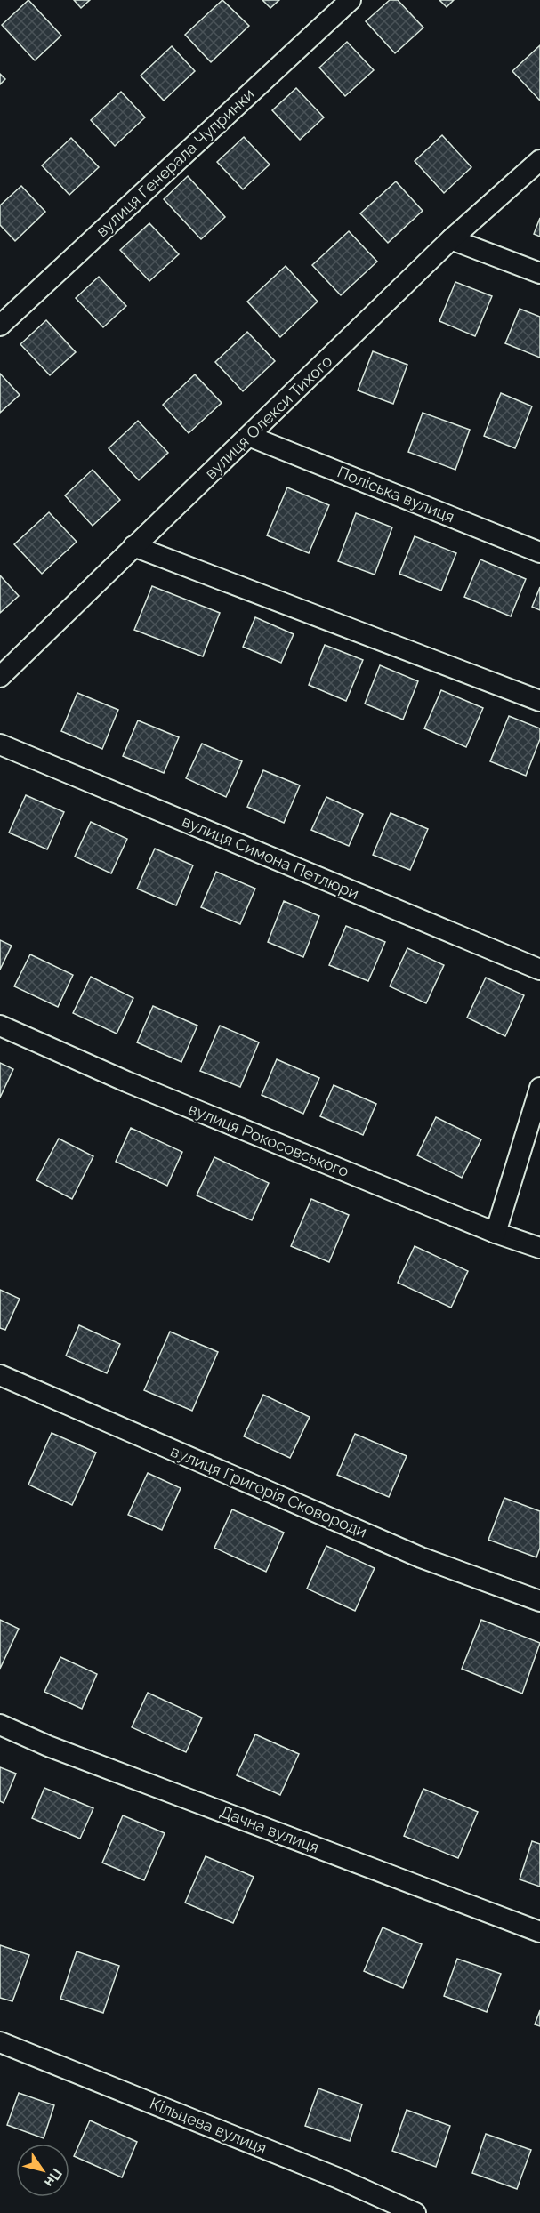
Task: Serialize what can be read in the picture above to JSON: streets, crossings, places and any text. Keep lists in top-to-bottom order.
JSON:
{
  "streets": {
    "street": [
      "вулиця Генерала Чупринки",
      "вулиця Олекси Тихого",
      "Поліська вулиця",
      "вулиця Симона Петлюри",
      "вулиця Рокосовського",
      "вулиця Григорія Сковороди",
      "Дачна вулиця",
      "Кільцева вулиця"
    ]
  },
  "crossings": [
    ["вулиця Олекси Тихого", "Поліська вулиця"]
  ],
  "north": "bottom right"
}
